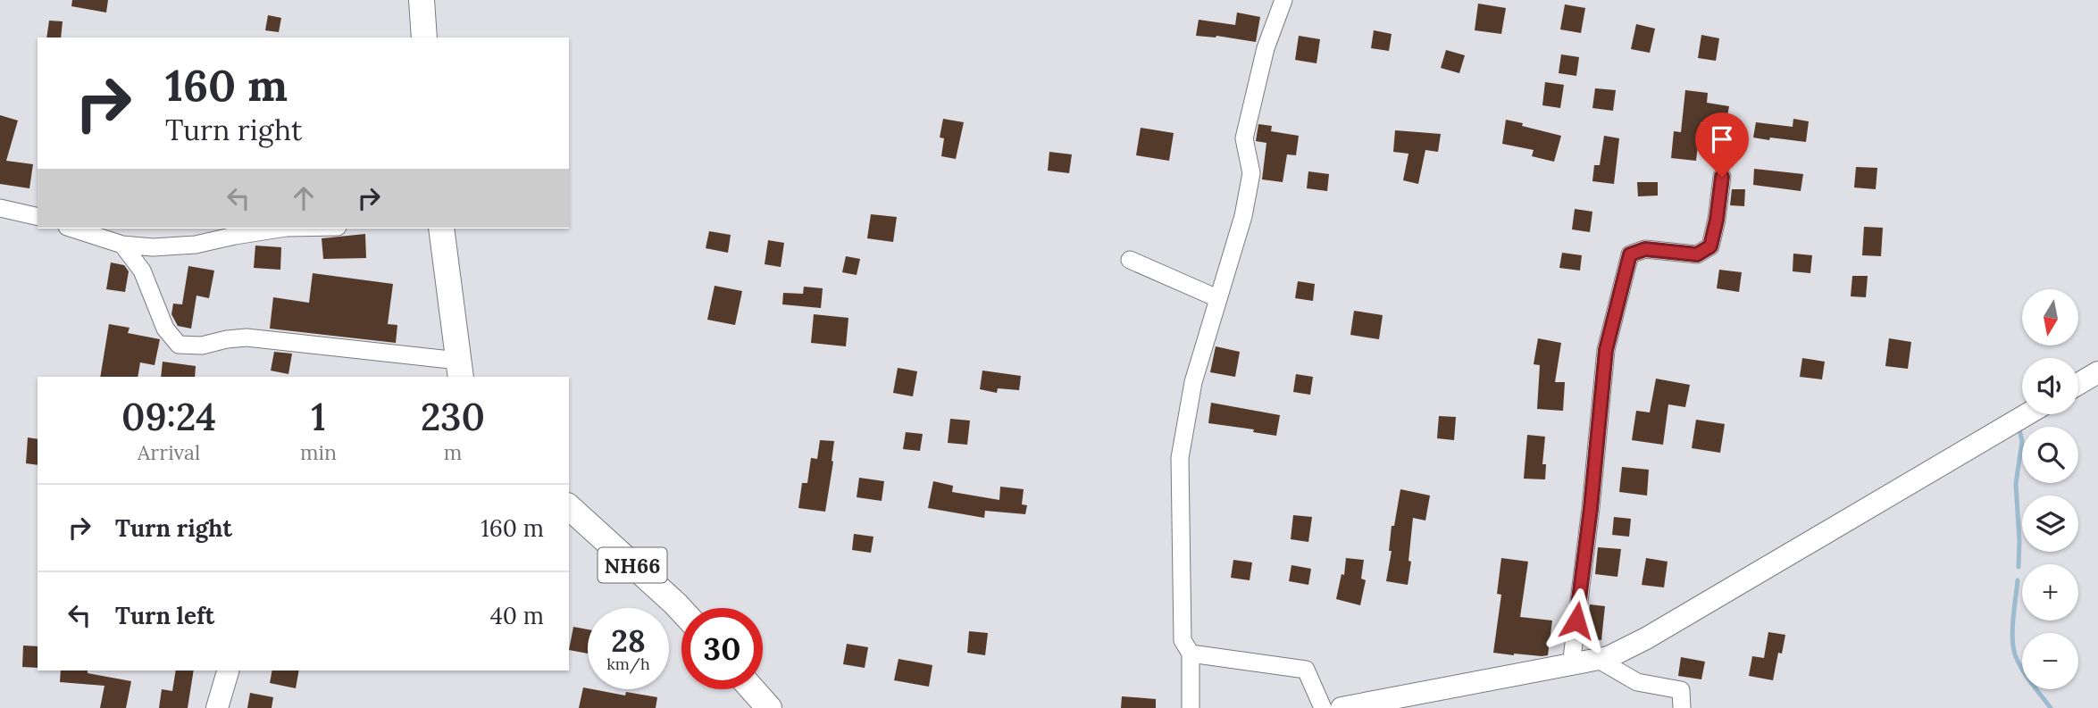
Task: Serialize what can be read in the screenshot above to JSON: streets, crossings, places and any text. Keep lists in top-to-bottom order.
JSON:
{
  "streets": {
    "highway": ["NH66"]
  },
  "north": "bottom",
  "page": {
    "turn": ["160 m", "Turn right"],
    "map_buttons": ["+", "−"],
    "eta": [
      "09:24",
      "Arrival",
      "1",
      "min",
      "230",
      "m"
    ],
    "list": [
      {
        "name": "Turn right",
        "value": "160 m"
      },
      {
        "name": "Turn left",
        "value": "40 m"
      }
    ],
    "speed": "28 km/h",
    "limit": "30"
  }
}
